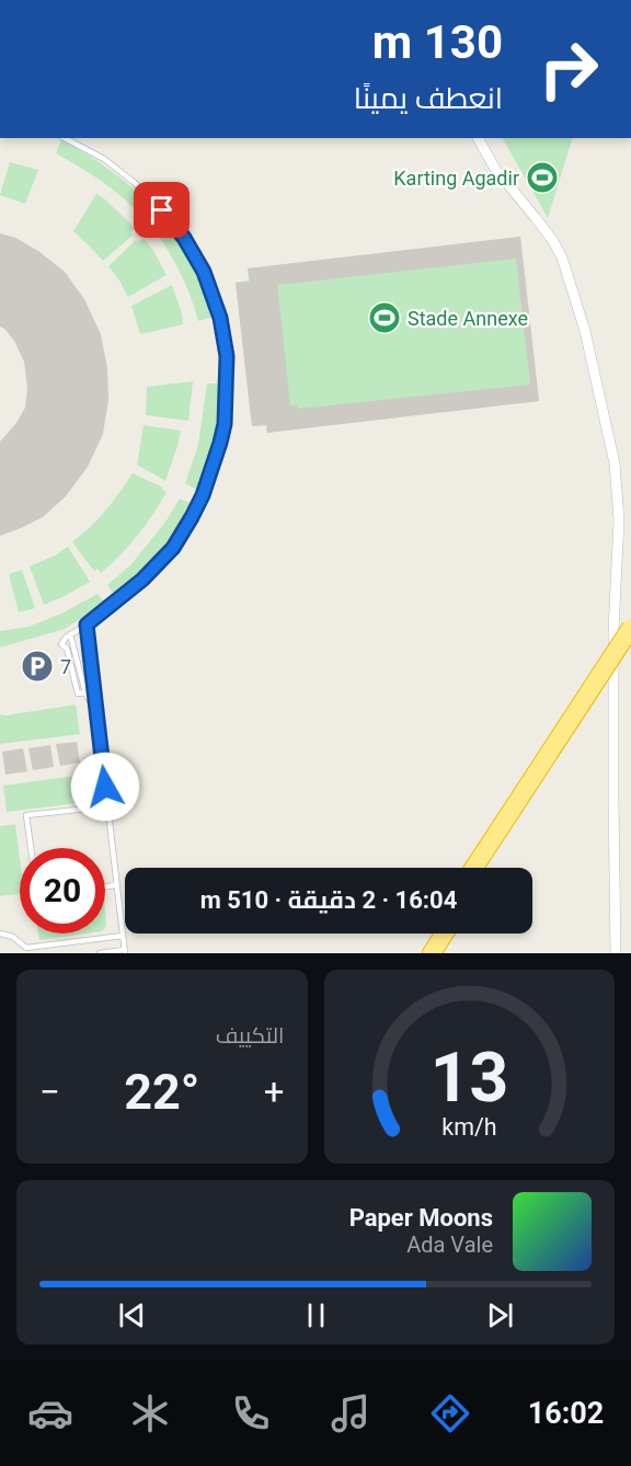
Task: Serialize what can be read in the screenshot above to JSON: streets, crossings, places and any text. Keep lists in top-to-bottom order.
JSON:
{
  "places": {
    "sports": ["Karting Agadir", "Stade Annexe"],
    "parking": ["7"]
  },
  "page": {
    "turn": ["130 m", "انعطف يمينًا"],
    "limit": "20",
    "trip": "16:04 · 2 دقيقة · 510 m",
    "tile": "التكييف",
    "heat": ["−", "22°", "+"],
    "song": ["Paper Moons", "Ada Vale"],
    "tabs": "16:02",
    "gauge": ["13", "km/h"]
  }
}
